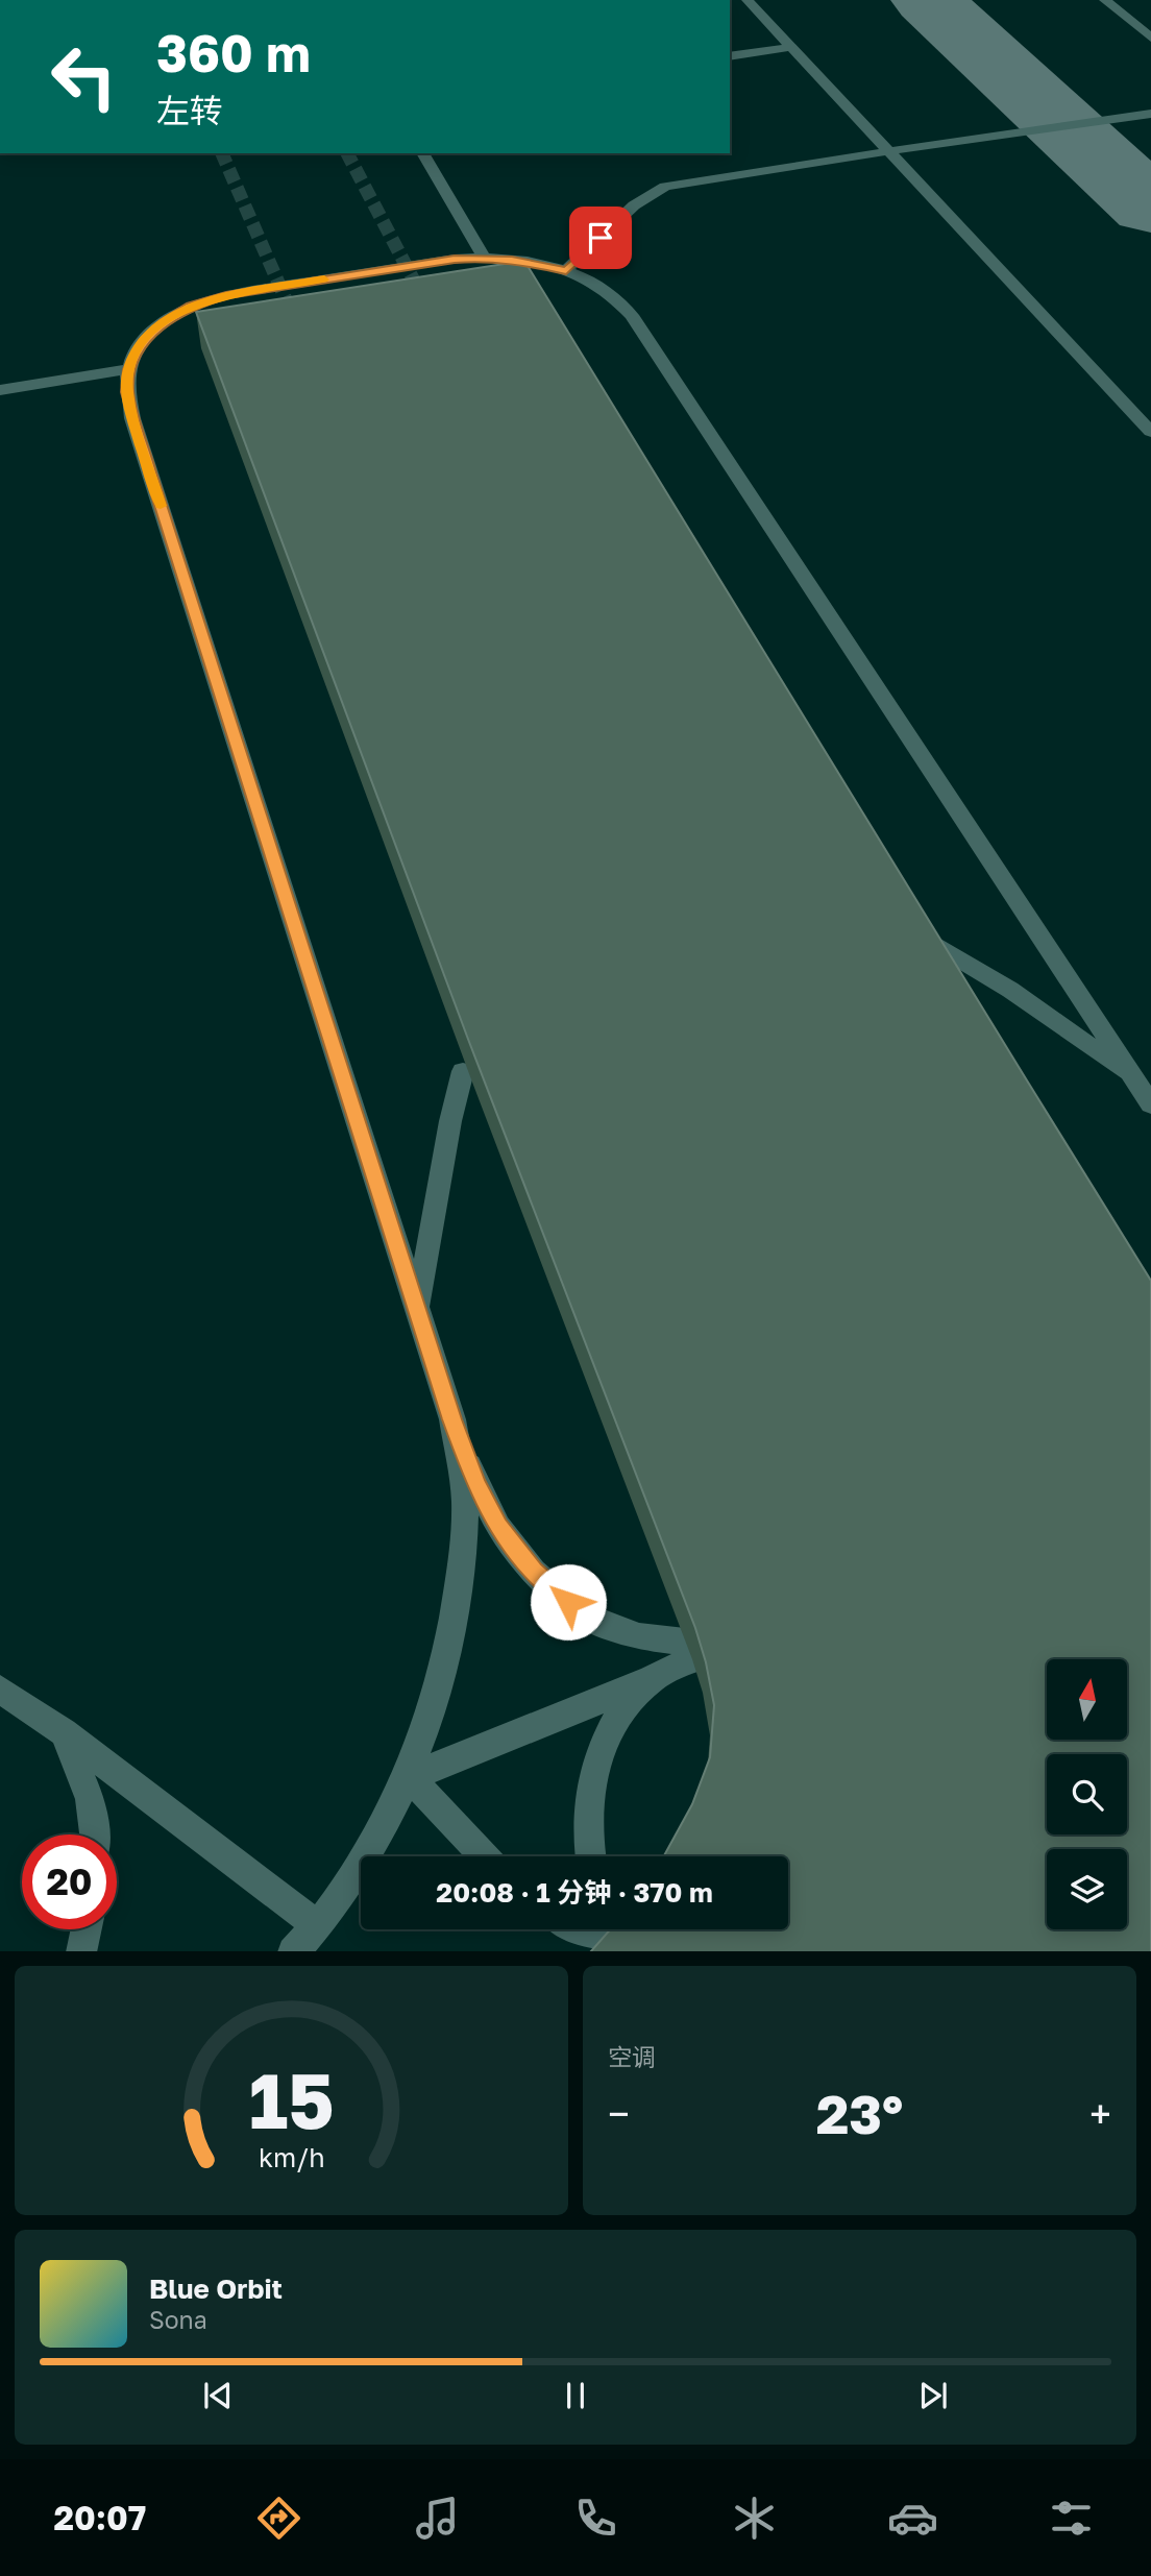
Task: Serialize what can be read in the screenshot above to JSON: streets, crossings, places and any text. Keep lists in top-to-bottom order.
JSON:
{
  "north": "top",
  "page": {
    "turn": ["360 m", "左转"],
    "limit": "20",
    "trip": "20:08 · 1 分钟 · 370 m",
    "tile": "空调",
    "heat": ["−", "23°", "+"],
    "song": ["Blue Orbit", "Sona"],
    "tabs": "20:07",
    "gauge": ["15", "km/h"]
  }
}
